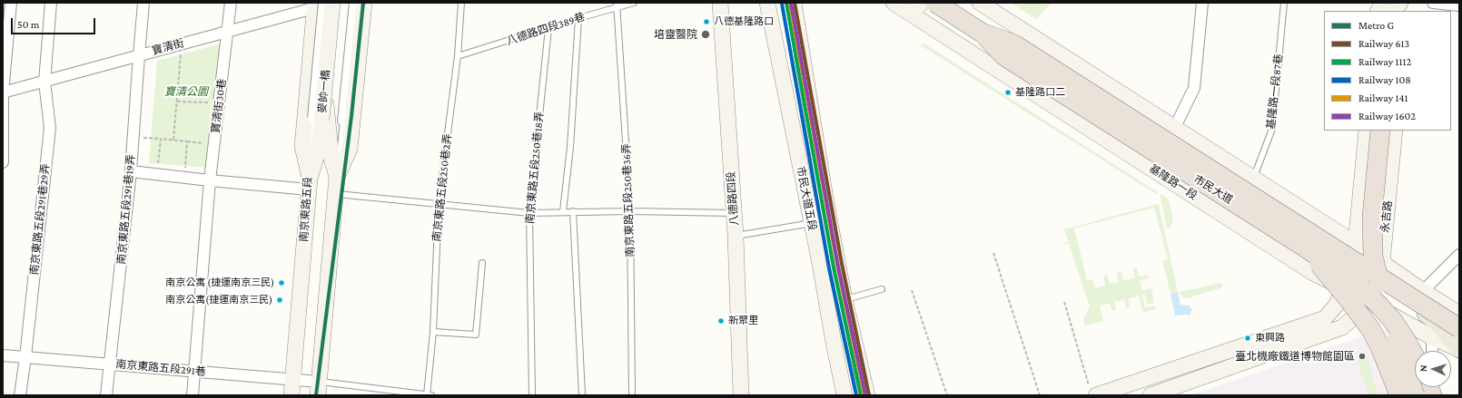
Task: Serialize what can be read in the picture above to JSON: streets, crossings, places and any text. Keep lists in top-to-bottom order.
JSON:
{
  "streets": {
    "highway": ["市民大道"],
    "main road": [
      "麥帥一橋",
      "基隆路一段",
      "八德路四段",
      "市民大道五段",
      "南京東路五段",
      "永吉路"
    ],
    "street": [
      "寶清街",
      "寶清街30巷",
      "南京東路五段291巷19弄",
      "南京東路五段291巷29弄",
      "南京東路五段291巷"
    ],
    "lane": [
      "八德路四段389巷",
      "基隆路一段87巷",
      "南京東路五段250巷18弄",
      "南京東路五段250巷2弄",
      "南京東路五段250巷36弄"
    ]
  },
  "crossings": [
    ["八德路四段389巷", "南京東路五段250巷18弄"],
    ["八德路四段389巷", "南京東路五段250巷2弄"],
    ["八德路四段389巷", "南京東路五段250巷36弄"],
    ["寶清街", "麥帥一橋"],
    ["寶清街", "寶清街30巷"],
    ["寶清街", "南京東路五段291巷19弄"],
    ["寶清街", "南京東路五段"],
    ["寶清街", "南京東路五段291巷29弄"],
    ["麥帥一橋", "南京東路五段"],
    ["寶清街30巷", "南京東路五段291巷"],
    ["基隆路一段", "永吉路"],
    ["南京東路五段291巷19弄", "南京東路五段291巷"],
    ["南京東路五段", "南京東路五段291巷"],
    ["南京東路五段291巷29弄", "南京東路五段291巷"]
  ],
  "parks": ["寶清公園"],
  "places": [
    "八德基隆路口",
    "培靈醫院",
    "基隆路口二",
    "南京公寓 (捷運南京三民)",
    "南京公寓(捷運南京三民)",
    "新聚里",
    "東興路",
    "臺北機廠鐵道博物館園區"
  ],
  "lines": [
    "metro line G",
    "rail line 613",
    "rail line 1112",
    "rail line 1602",
    "rail line 108",
    "rail line 141"
  ],
  "legend": [
    "Metro G",
    "Railway 613",
    "Railway 1112",
    "Railway 108",
    "Railway 141",
    "Railway 1602"
  ],
  "scale_bar": "50 m",
  "north": "left"
}
